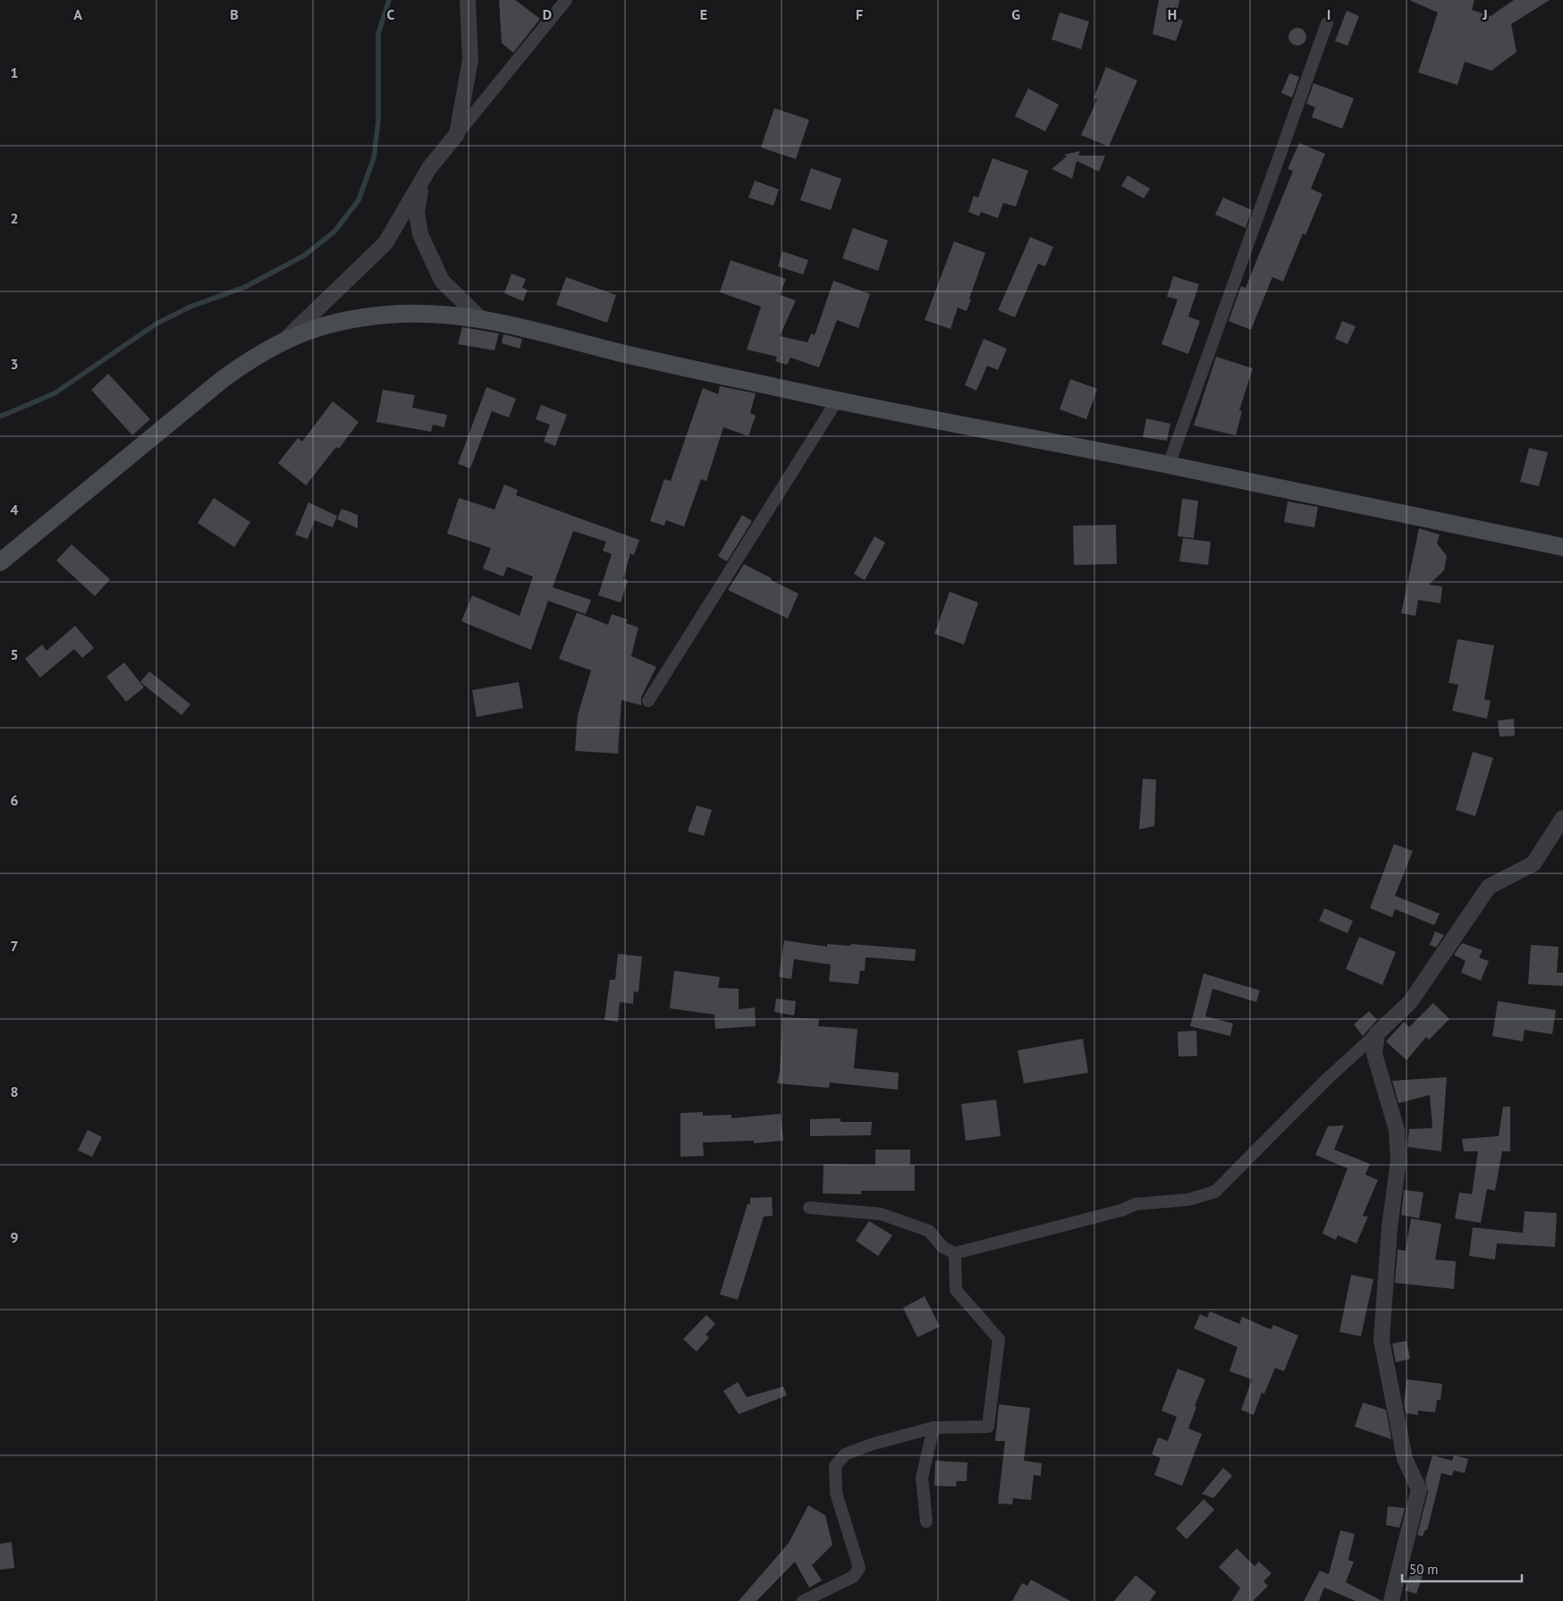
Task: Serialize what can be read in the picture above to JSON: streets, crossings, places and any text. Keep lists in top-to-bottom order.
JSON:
{
  "scale_bar": "50 m",
  "grid": {
    "columns": [
      "A",
      "B",
      "C",
      "D",
      "E",
      "F",
      "G",
      "H",
      "I",
      "J"
    ],
    "rows": [
      "1",
      "2",
      "3",
      "4",
      "5",
      "6",
      "7",
      "8",
      "9"
    ]
  }
}
